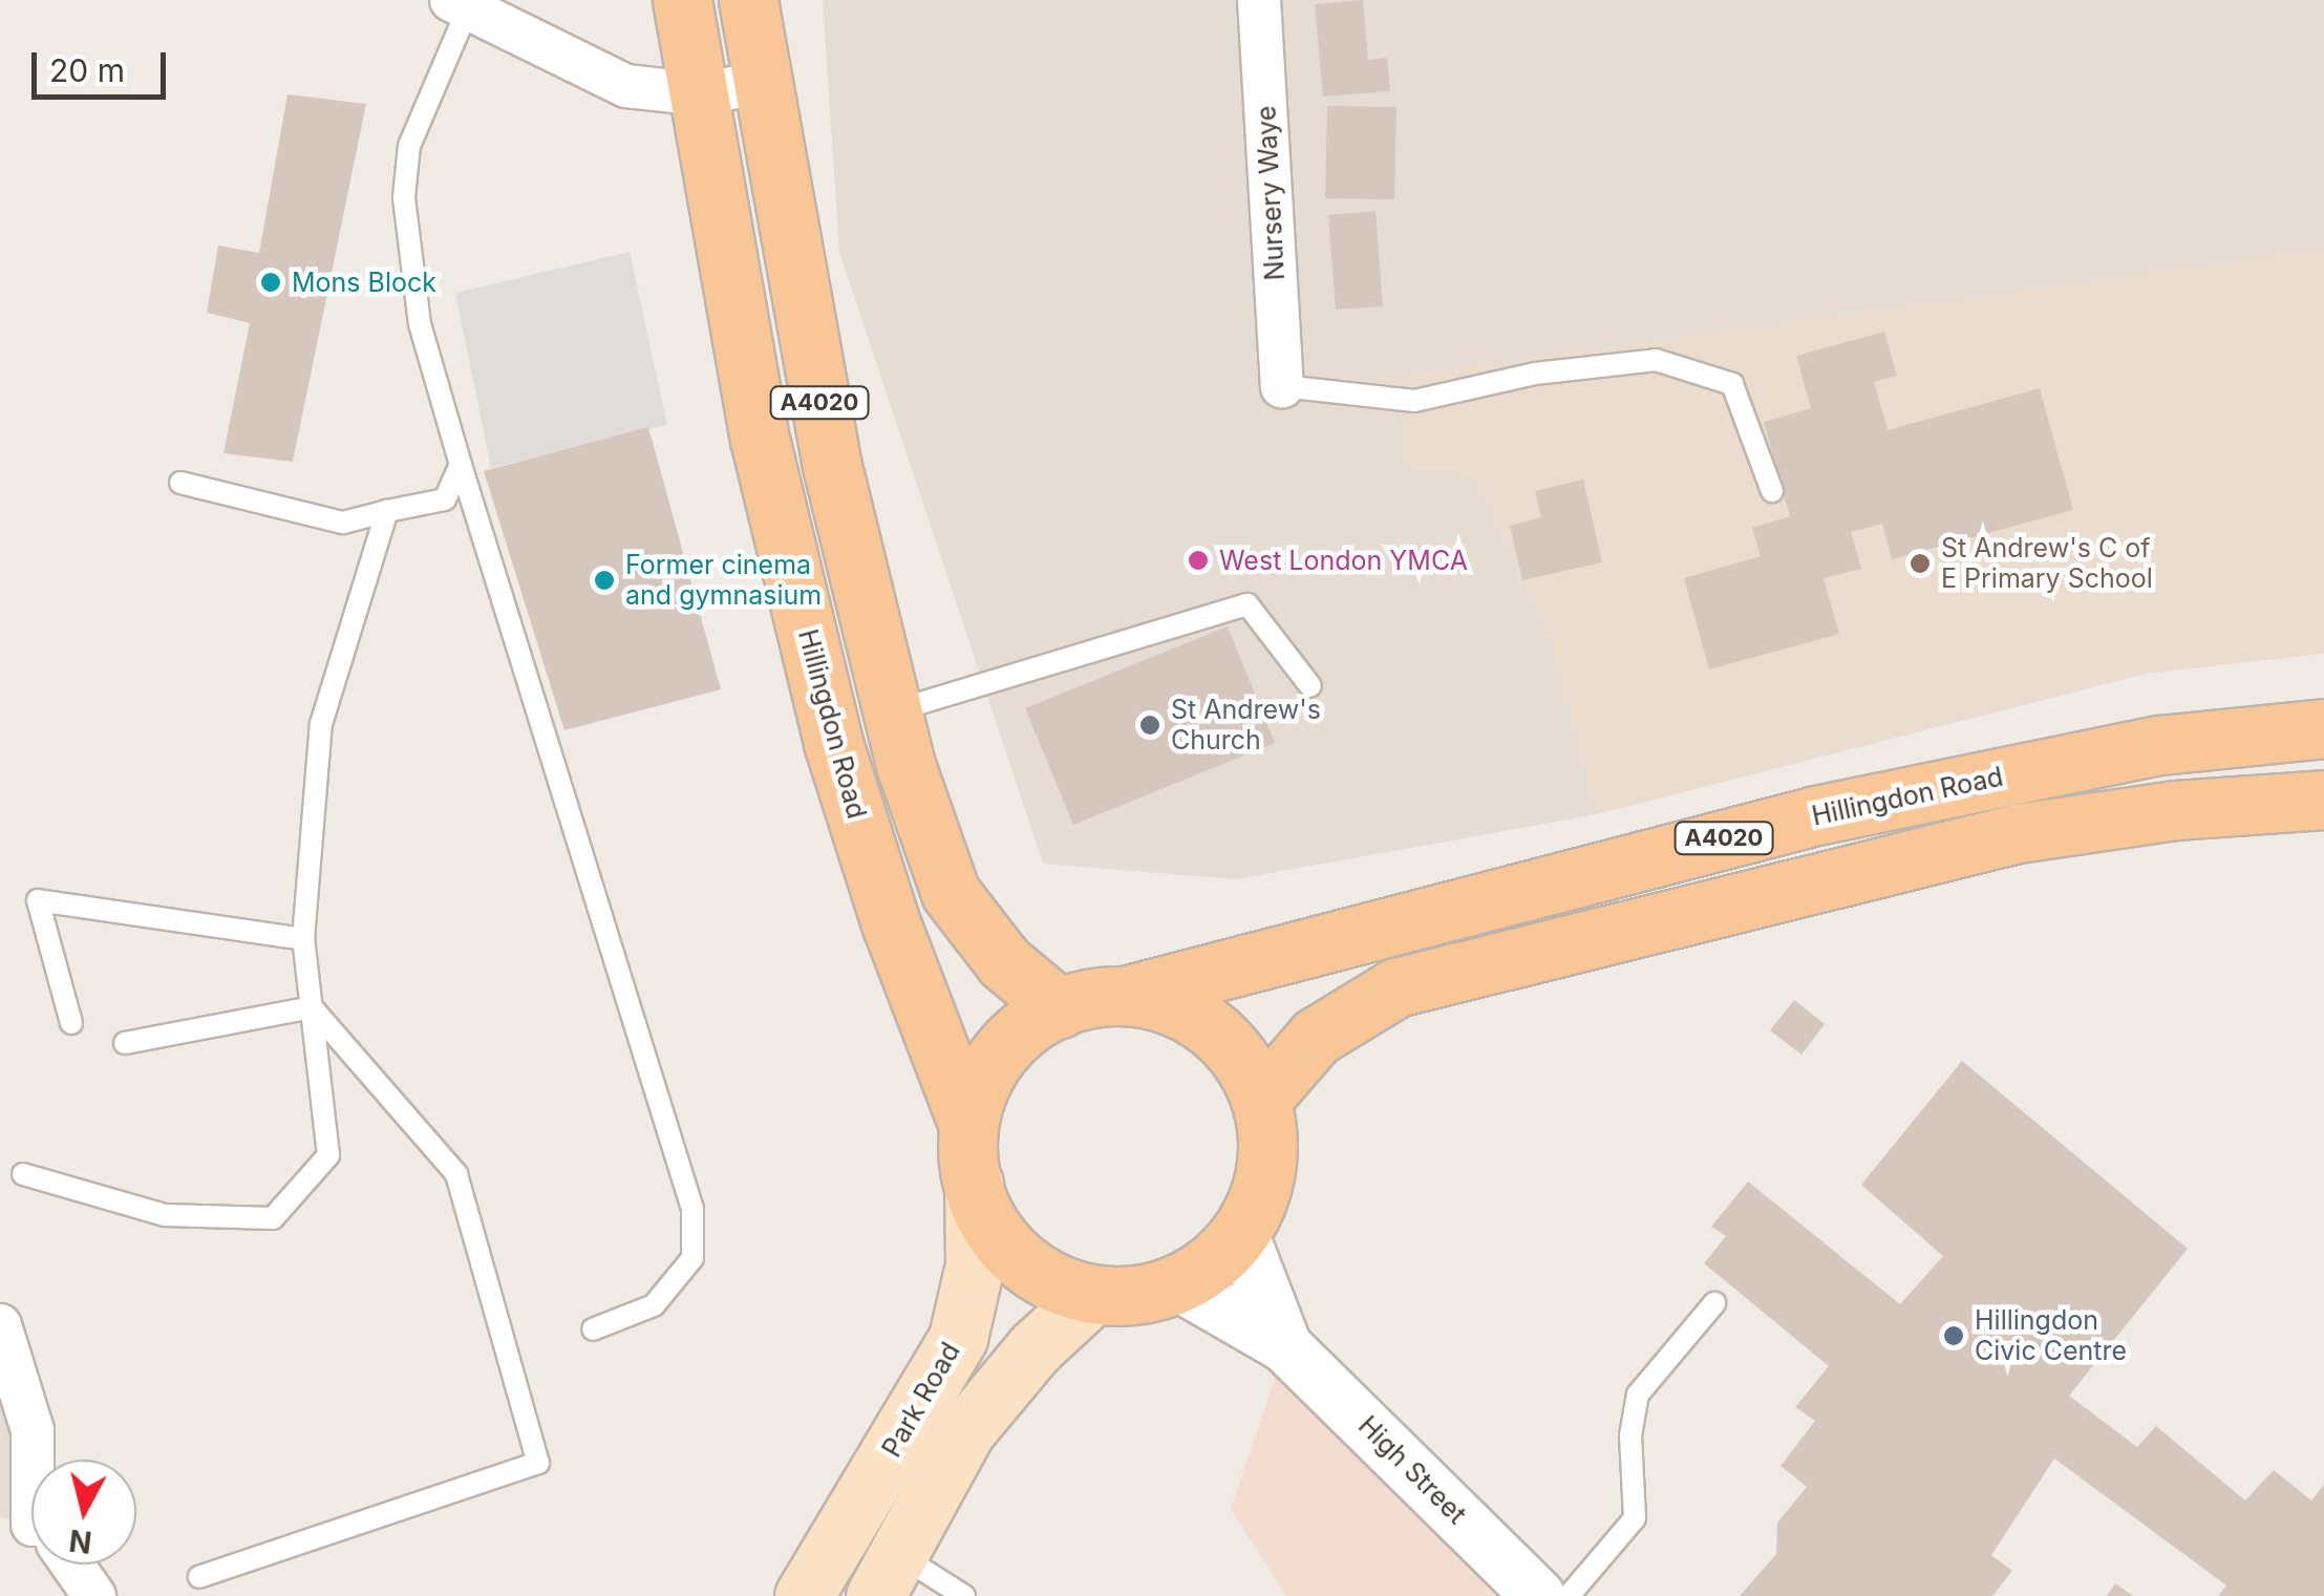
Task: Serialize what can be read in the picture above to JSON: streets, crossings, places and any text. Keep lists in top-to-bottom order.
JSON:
{
  "streets": {
    "main road": ["A4020", "Hillingdon Road", "Park Road"],
    "street": ["Nursery Waye", "High Street"]
  },
  "crossings": [
    ["A4020", "Hillingdon Road"],
    ["A4020", "Park Road"],
    ["Hillingdon Road", "Park Road"]
  ],
  "places": [
    "Mons Block",
    "West London YMCA",
    "St Andrew's C of E Primary School",
    "Former cinema and gymnasium",
    "St Andrew's Church",
    "Hillingdon Civic Centre"
  ],
  "scale_bar": "20 m",
  "north": "bottom"
}
